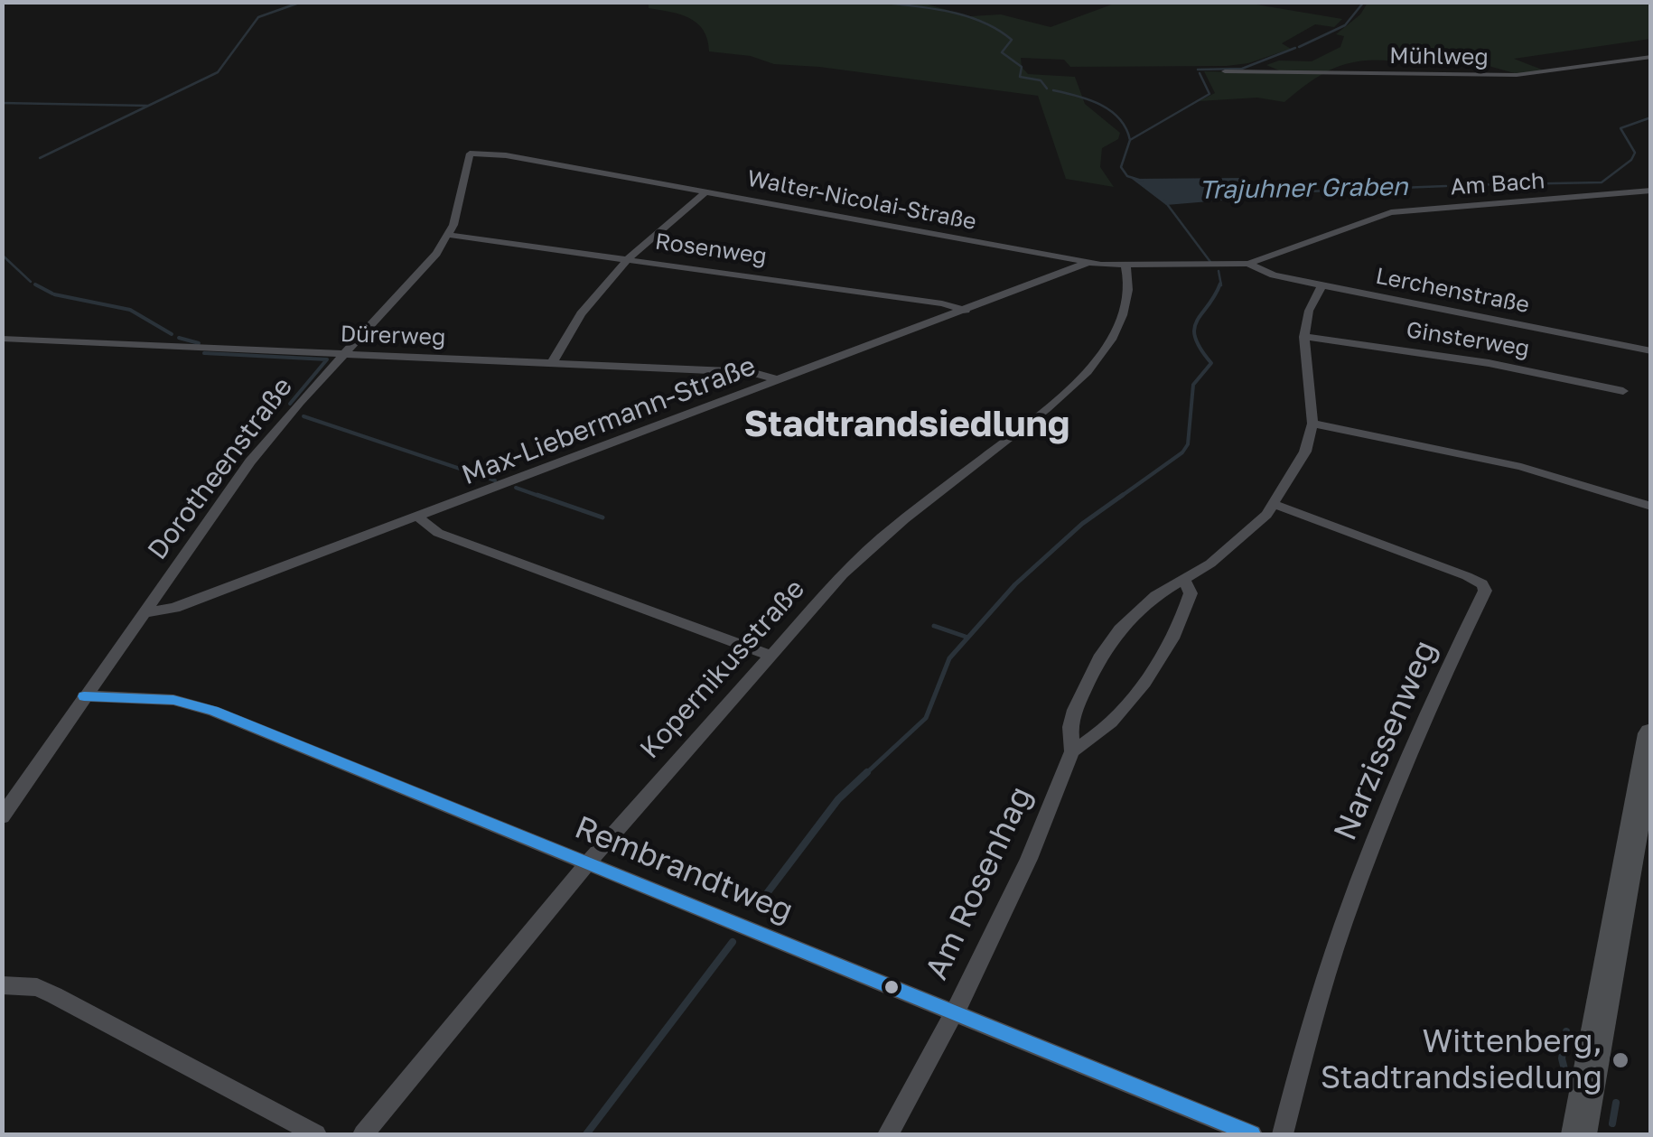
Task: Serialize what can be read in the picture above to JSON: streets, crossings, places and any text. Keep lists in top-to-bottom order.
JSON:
{
  "streets": {
    "street": [
      "Mühlweg",
      "Am Bach",
      "Walter-Nicolai-Straße",
      "Rosenweg",
      "Lerchenstraße",
      "Dürerweg",
      "Ginsterweg",
      "Max-Liebermann-Straße",
      "Dorotheenstraße",
      "Kopernikusstraße",
      "Narzissenweg",
      "Rembrandtweg",
      "Am Rosenhag"
    ]
  },
  "crossings": [
    ["Am Bach", "Walter-Nicolai-Straße"],
    ["Am Bach", "Lerchenstraße"],
    ["Walter-Nicolai-Straße", "Lerchenstraße"],
    ["Walter-Nicolai-Straße", "Max-Liebermann-Straße"],
    ["Walter-Nicolai-Straße", "Dorotheenstraße"],
    ["Walter-Nicolai-Straße", "Kopernikusstraße"],
    ["Rosenweg", "Max-Liebermann-Straße"],
    ["Rosenweg", "Dorotheenstraße"],
    ["Lerchenstraße", "Am Rosenhag"],
    ["Dürerweg", "Max-Liebermann-Straße"],
    ["Dürerweg", "Dorotheenstraße"],
    ["Ginsterweg", "Am Rosenhag"],
    ["Max-Liebermann-Straße", "Dorotheenstraße"],
    ["Dorotheenstraße", "Rembrandtweg"],
    ["Kopernikusstraße", "Rembrandtweg"],
    ["Narzissenweg", "Am Rosenhag"],
    ["Rembrandtweg", "Am Rosenhag"]
  ],
  "districts": ["Stadtrandsiedlung"],
  "water": ["Trajuhner Graben"],
  "places": ["Wittenberg, Stadtrandsiedlung"]
}
